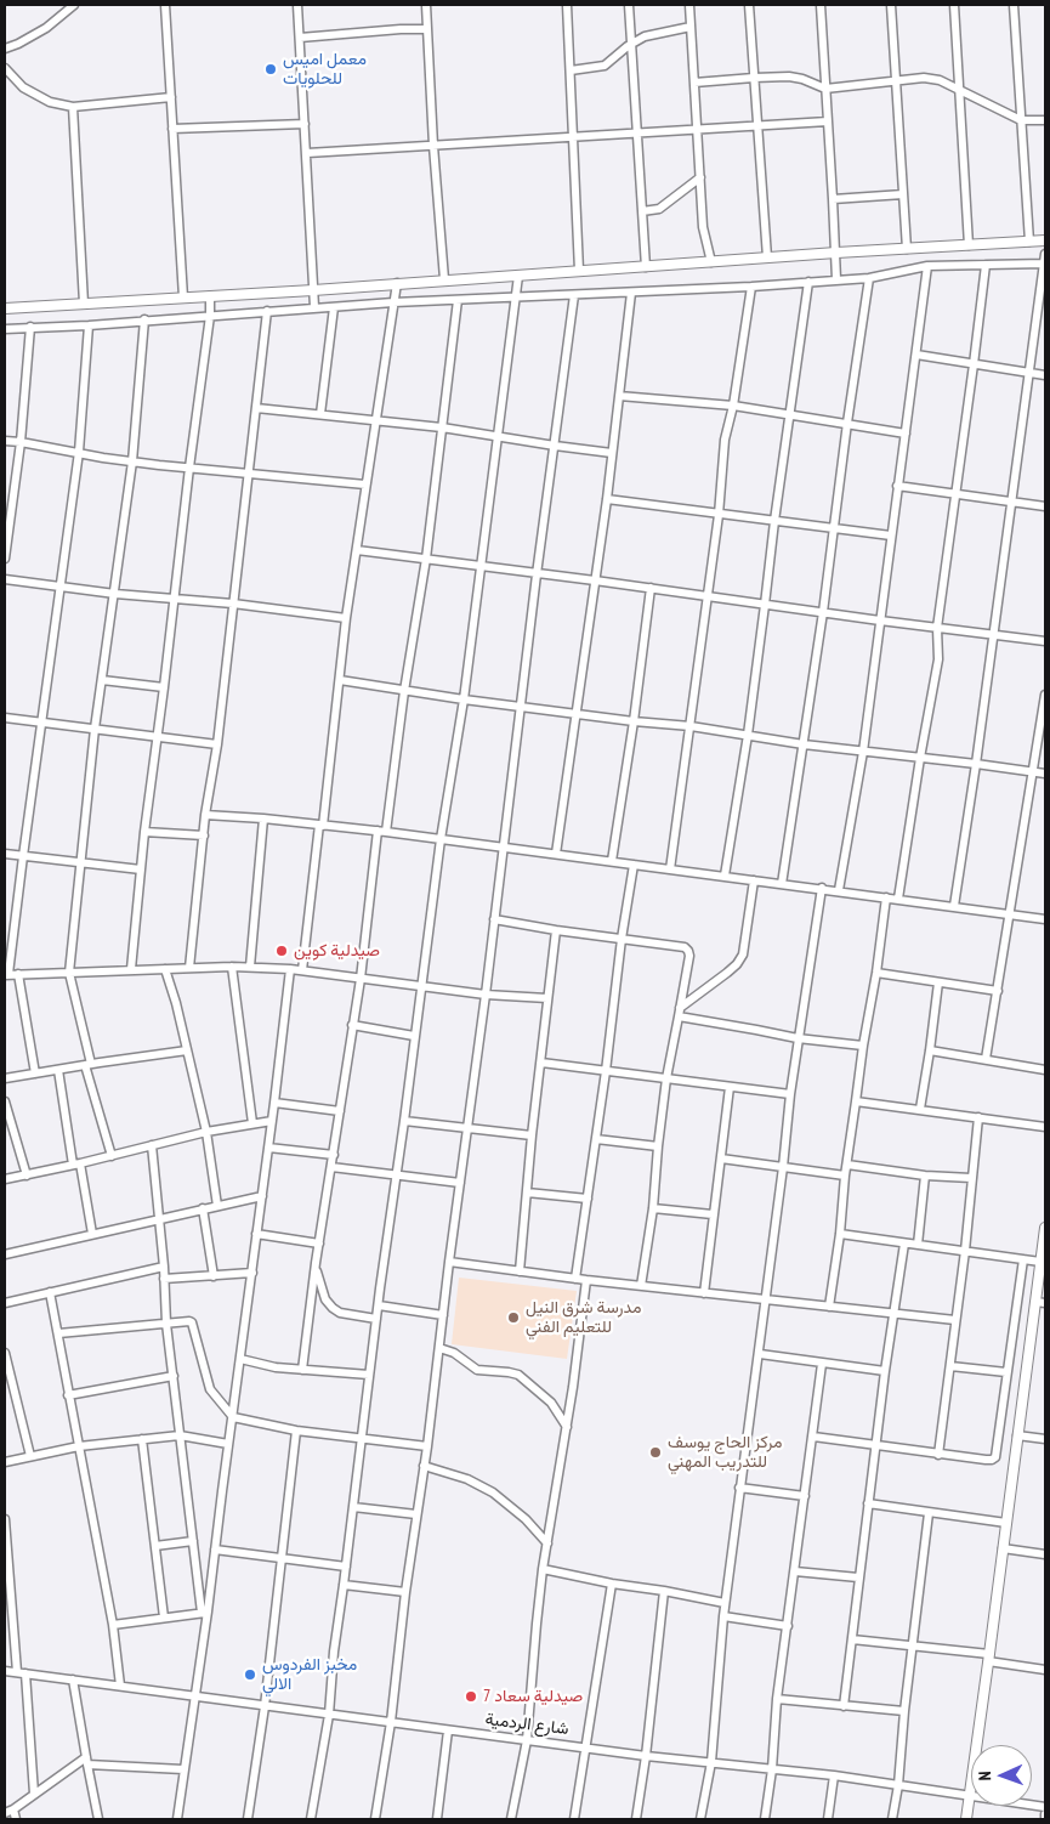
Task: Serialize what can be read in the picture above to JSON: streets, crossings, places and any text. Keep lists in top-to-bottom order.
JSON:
{
  "streets": {
    "street": ["شارع الردمية"]
  },
  "places": [
    "معمل اميس للحلويات",
    "صيدلية كوين",
    "مدرسة شرق النيل للتعليم الفني",
    "مركز الحاج يوسف للتدريب المهني",
    "مخبز الفردوس الالي",
    "صيدلية سعاد 7"
  ],
  "north": "left"
}
